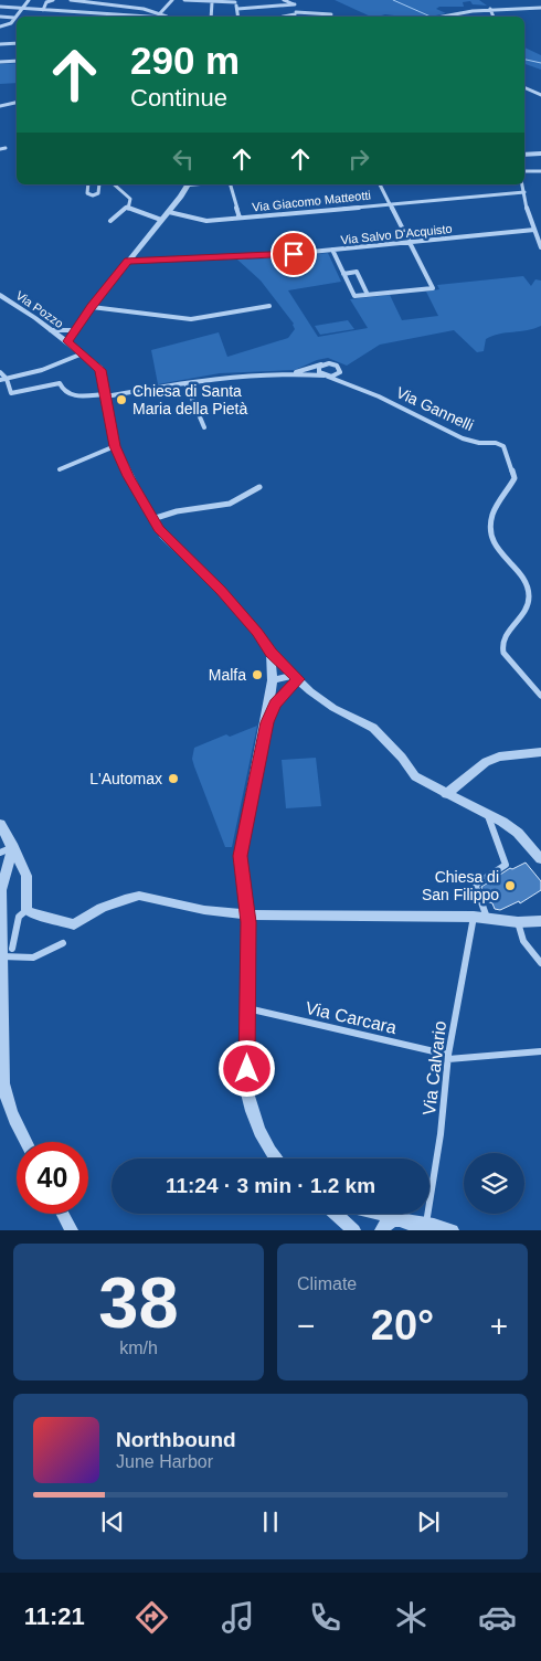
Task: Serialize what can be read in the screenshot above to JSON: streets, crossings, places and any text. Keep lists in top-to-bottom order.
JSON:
{
  "streets": {
    "street": [
      "Via Giacomo Matteotti",
      "Via Salvo D'Acquisto",
      "Via Pozzo",
      "Via Gannelli",
      "Via Carcara",
      "Via Calvario"
    ]
  },
  "crossings": [
    ["Via Pozzo", "Via Gannelli"],
    ["Via Carcara", "Via Calvario"]
  ],
  "places": [
    "Chiesa di Santa Maria della Pietà",
    "Malfa",
    "L'Automax",
    "Chiesa di San Filippo"
  ],
  "page": {
    "turn": ["290 m", "Continue"],
    "limit": "40",
    "trip": "11:24 · 3 min · 1.2 km",
    "tile": [
      ["38", "km/h"],
      "Climate"
    ],
    "heat": ["−", "20°", "+"],
    "song": ["Northbound", "June Harbor"],
    "tabs": "11:21"
  }
}
